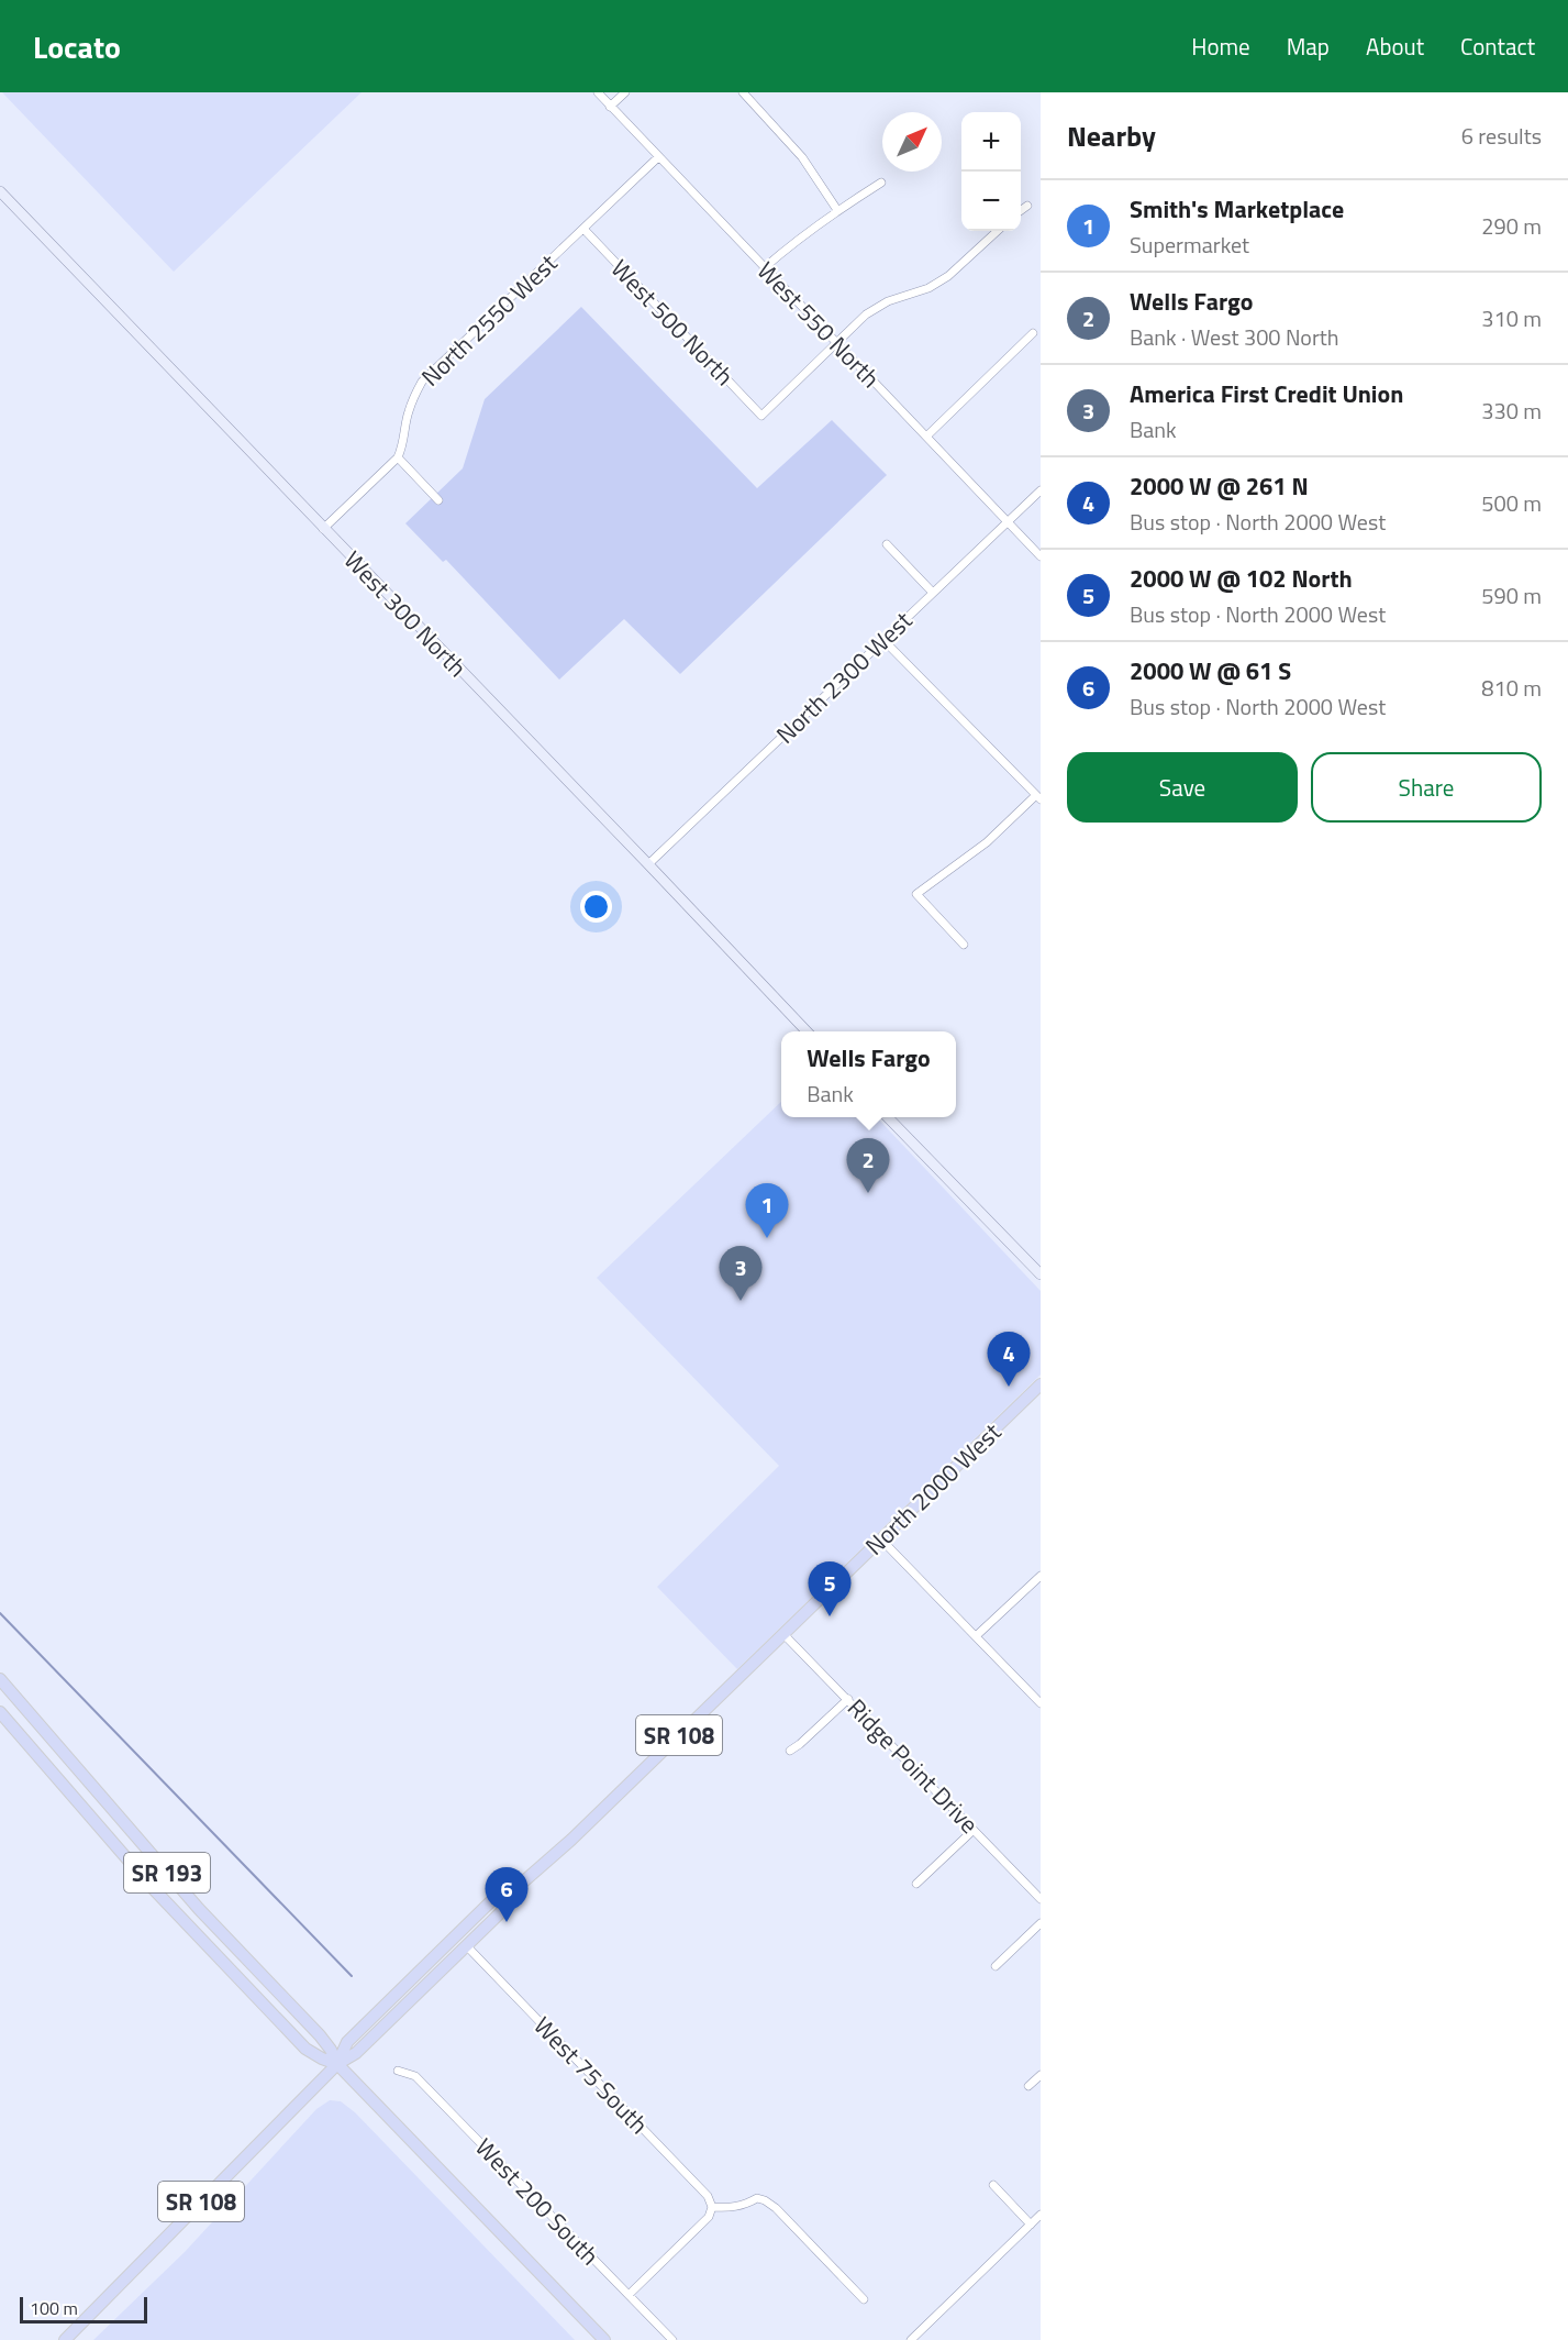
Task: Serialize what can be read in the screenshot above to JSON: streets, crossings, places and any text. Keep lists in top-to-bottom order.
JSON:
{
  "streets": {
    "main road": [
      "West 300 North",
      "North 2000 West",
      "SR 108",
      "SR 193"
    ],
    "street": [
      "North 2550 West",
      "West 500 North",
      "West 550 North",
      "North 2300 West",
      "Ridge Point Drive",
      "West 75 South",
      "West 200 South"
    ]
  },
  "crossings": [
    ["North 2550 West", "West 500 North"],
    ["North 2550 West", "West 550 North"],
    ["West 500 North", "West 550 North"],
    ["West 550 North", "North 2300 West"],
    ["West 300 North", "North 2300 West"],
    ["North 2000 West", "Ridge Point Drive"],
    ["North 2000 West", "SR 193"],
    ["North 2000 West", "West 75 South"]
  ],
  "scale_bar": "100 m",
  "north": "top right",
  "page": {
    "header": "Locato",
    "nav": [
      "Home",
      "Map",
      "About",
      "Contact"
    ],
    "heading": ["Nearby", "6 results"],
    "map_buttons": ["+", "−"],
    "list": [
      {
        "mark": "1",
        "name": "Smith's Marketplace",
        "note": "Supermarket",
        "value": "290 m"
      },
      {
        "mark": "2",
        "name": "Wells Fargo",
        "note": "Bank · West 300 North",
        "value": "310 m"
      },
      {
        "mark": "3",
        "name": "America First Credit Union",
        "note": "Bank",
        "value": "330 m"
      },
      {
        "mark": "4",
        "name": "2000 W @ 261 N",
        "note": "Bus stop · North 2000 West",
        "value": "500 m"
      },
      {
        "mark": "5",
        "name": "2000 W @ 102 North",
        "note": "Bus stop · North 2000 West",
        "value": "590 m"
      },
      {
        "mark": "6",
        "name": "2000 W @ 61 S",
        "note": "Bus stop · North 2000 West",
        "value": "810 m"
      }
    ],
    "buttons": ["Save", "Share"],
    "popup": ["Wells Fargo", "Bank"],
    "pins": [
      "2",
      "1",
      "3",
      "4",
      "5",
      "6"
    ],
    "scale": "100 m"
  }
}
